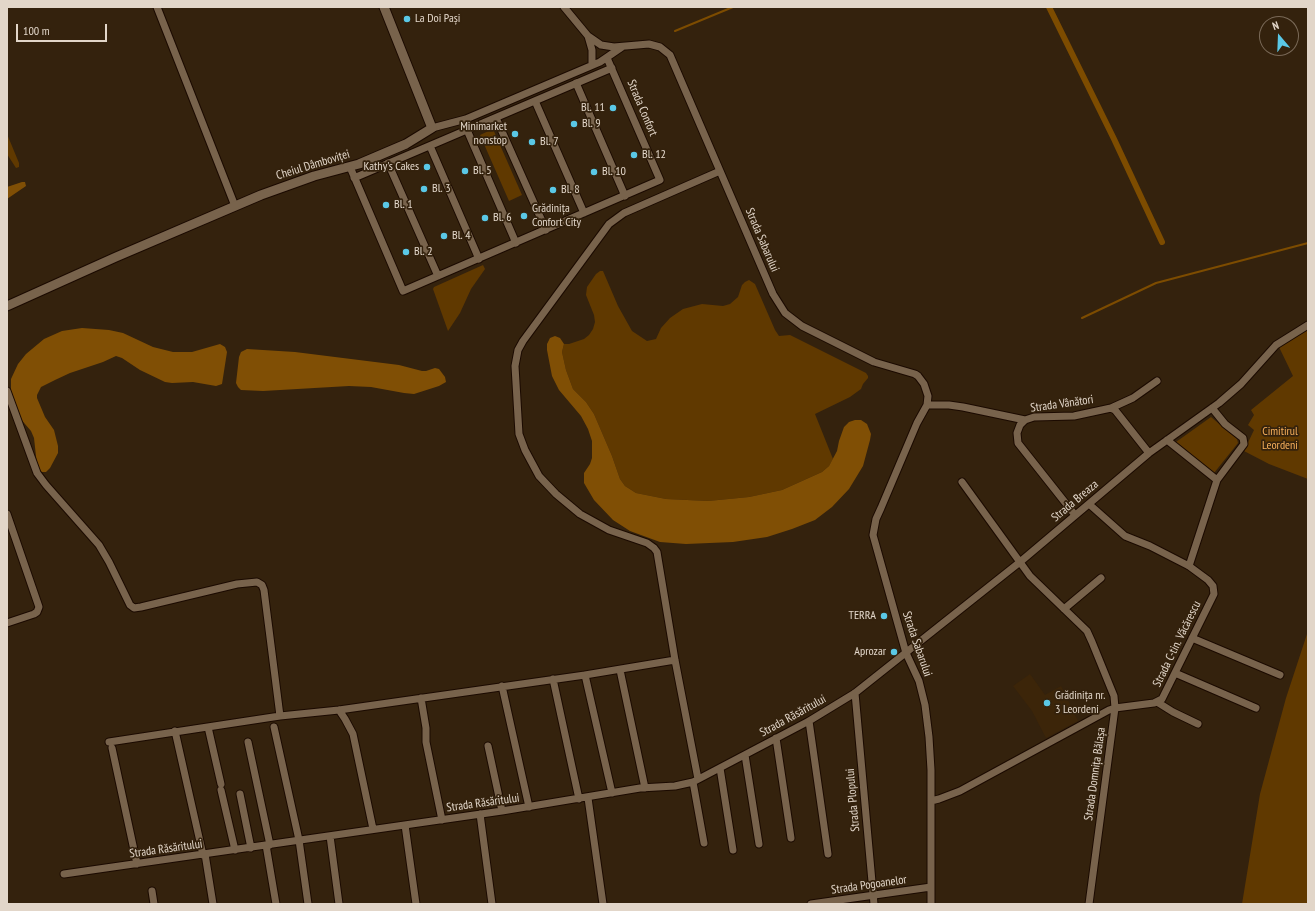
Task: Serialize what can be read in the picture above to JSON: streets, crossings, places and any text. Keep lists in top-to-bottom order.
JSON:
{
  "streets": {
    "street": [
      "Strada Confort",
      "Cheiul Dâmboviței",
      "Strada Sabarului",
      "Strada Vânători",
      "Strada Breaza",
      "Strada C-tin. Văcărescu",
      "Strada Răsăritului",
      "Strada Domnița Bălașa",
      "Strada Plopului",
      "Strada Pogoanelor"
    ]
  },
  "crossings": [
    ["Cheiul Dâmboviței", "Strada Sabarului"],
    ["Strada Sabarului", "Strada Breaza"],
    ["Strada Sabarului", "Strada C-tin. Văcărescu"],
    ["Strada Sabarului", "Strada Pogoanelor"],
    ["Strada Vânători", "Strada Breaza"],
    ["Strada Breaza", "Strada C-tin. Văcărescu"],
    ["Strada Breaza", "Strada Răsăritului"],
    ["Strada Breaza", "Strada Domnița Bălașa"],
    ["Strada Breaza", "Strada Plopului"],
    ["Strada C-tin. Văcărescu", "Strada Domnița Bălașa"],
    ["Strada Răsăritului", "Strada Plopului"],
    ["Strada Plopului", "Strada Pogoanelor"]
  ],
  "parks": ["Cimitirul Leordeni"],
  "places": [
    "La Doi Pași",
    "Bl. 11",
    "Bl. 9",
    "Minimarket nonstop",
    "Bl. 7",
    "Bl. 12",
    "Kathy's Cakes",
    "Bl. 5",
    "Bl. 10",
    "Bl. 3",
    "Bl. 8",
    "Bl. 1",
    "Grădinița Confort City",
    "Bl. 6",
    "Bl. 4",
    "Bl. 2",
    "TERRA",
    "Aprozar",
    "Grădinița nr. 3 Leordeni"
  ],
  "scale_bar": "100 m",
  "north": "top"
}
